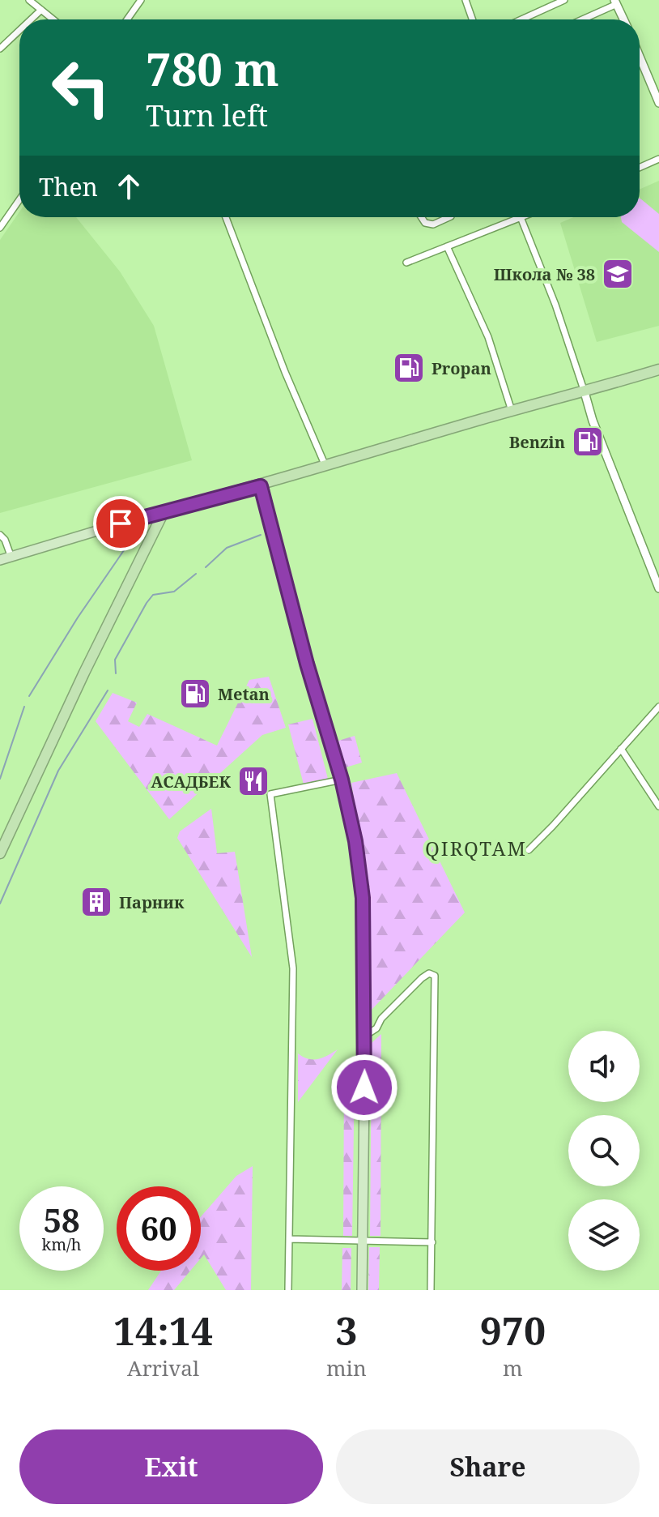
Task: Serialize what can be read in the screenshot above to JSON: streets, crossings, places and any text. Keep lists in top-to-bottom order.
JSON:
{
  "districts": ["QIRQTAM"],
  "places": {
    "school or university": ["Школа № 38"],
    "fuel station": ["Propan", "Benzin", "Metan"],
    "restaurant": ["АСАДБЕК"],
    "building": ["Парник"]
  },
  "page": {
    "turn": ["780 m", "Turn left"],
    "then": "Then",
    "speed": "58 km/h",
    "limit": "60",
    "eta": [
      "14:14",
      "Arrival",
      "3",
      "min",
      "970",
      "m"
    ],
    "buttons": ["Exit", "Share"]
  }
}
